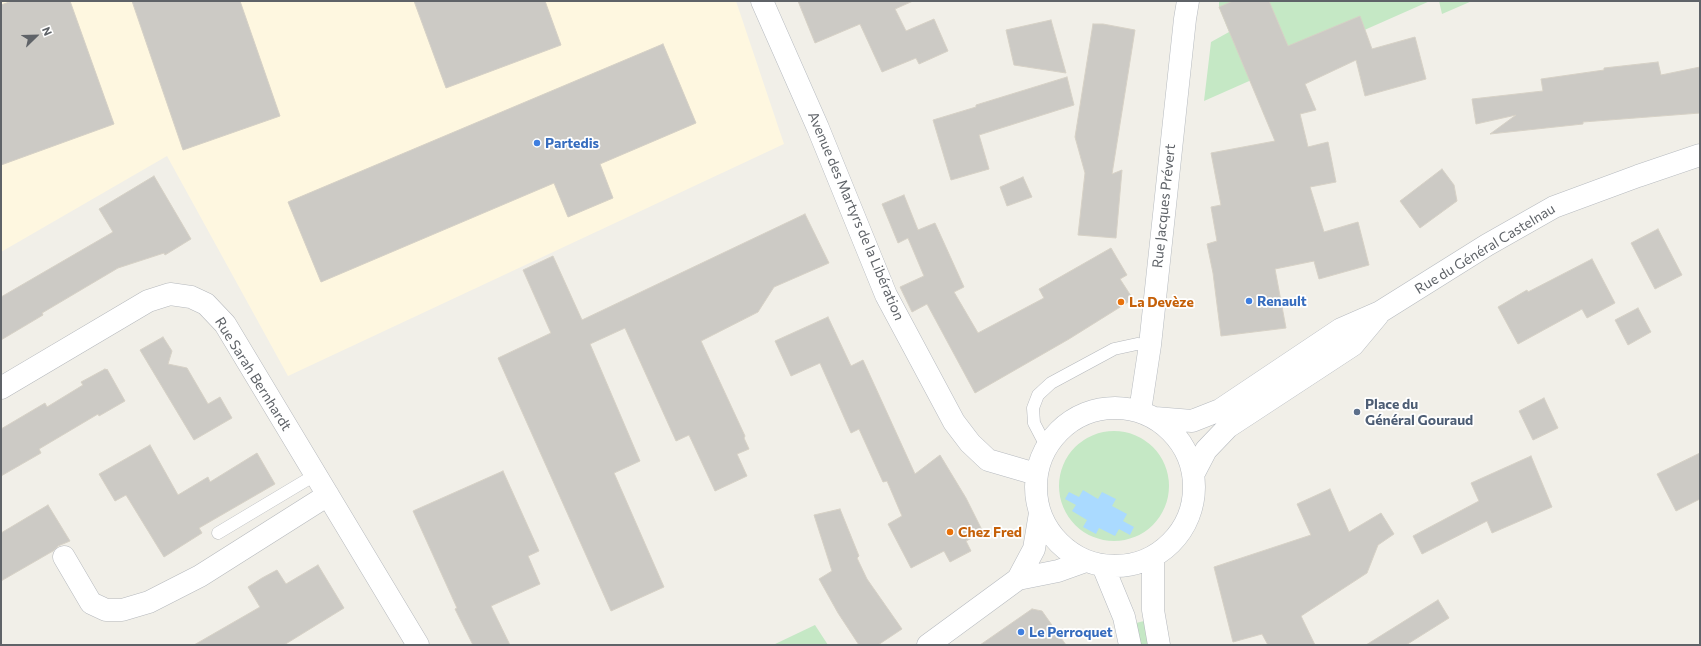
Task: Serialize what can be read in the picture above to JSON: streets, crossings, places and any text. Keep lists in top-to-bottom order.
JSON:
{
  "streets": {
    "street": [
      "Rue Jacques Prévert",
      "Avenue des Martyrs de la Libération",
      "Rue du Général Castelnau",
      "Rue Sarah Bernhardt"
    ]
  },
  "crossings": [
    ["Rue Jacques Prévert", "Rue du Général Castelnau"]
  ],
  "places": [
    "Partedis",
    "Renault",
    "La Devèze",
    "Place du Général Gouraud",
    "Chez Fred",
    "Le Perroquet"
  ],
  "north": "top right"
}
